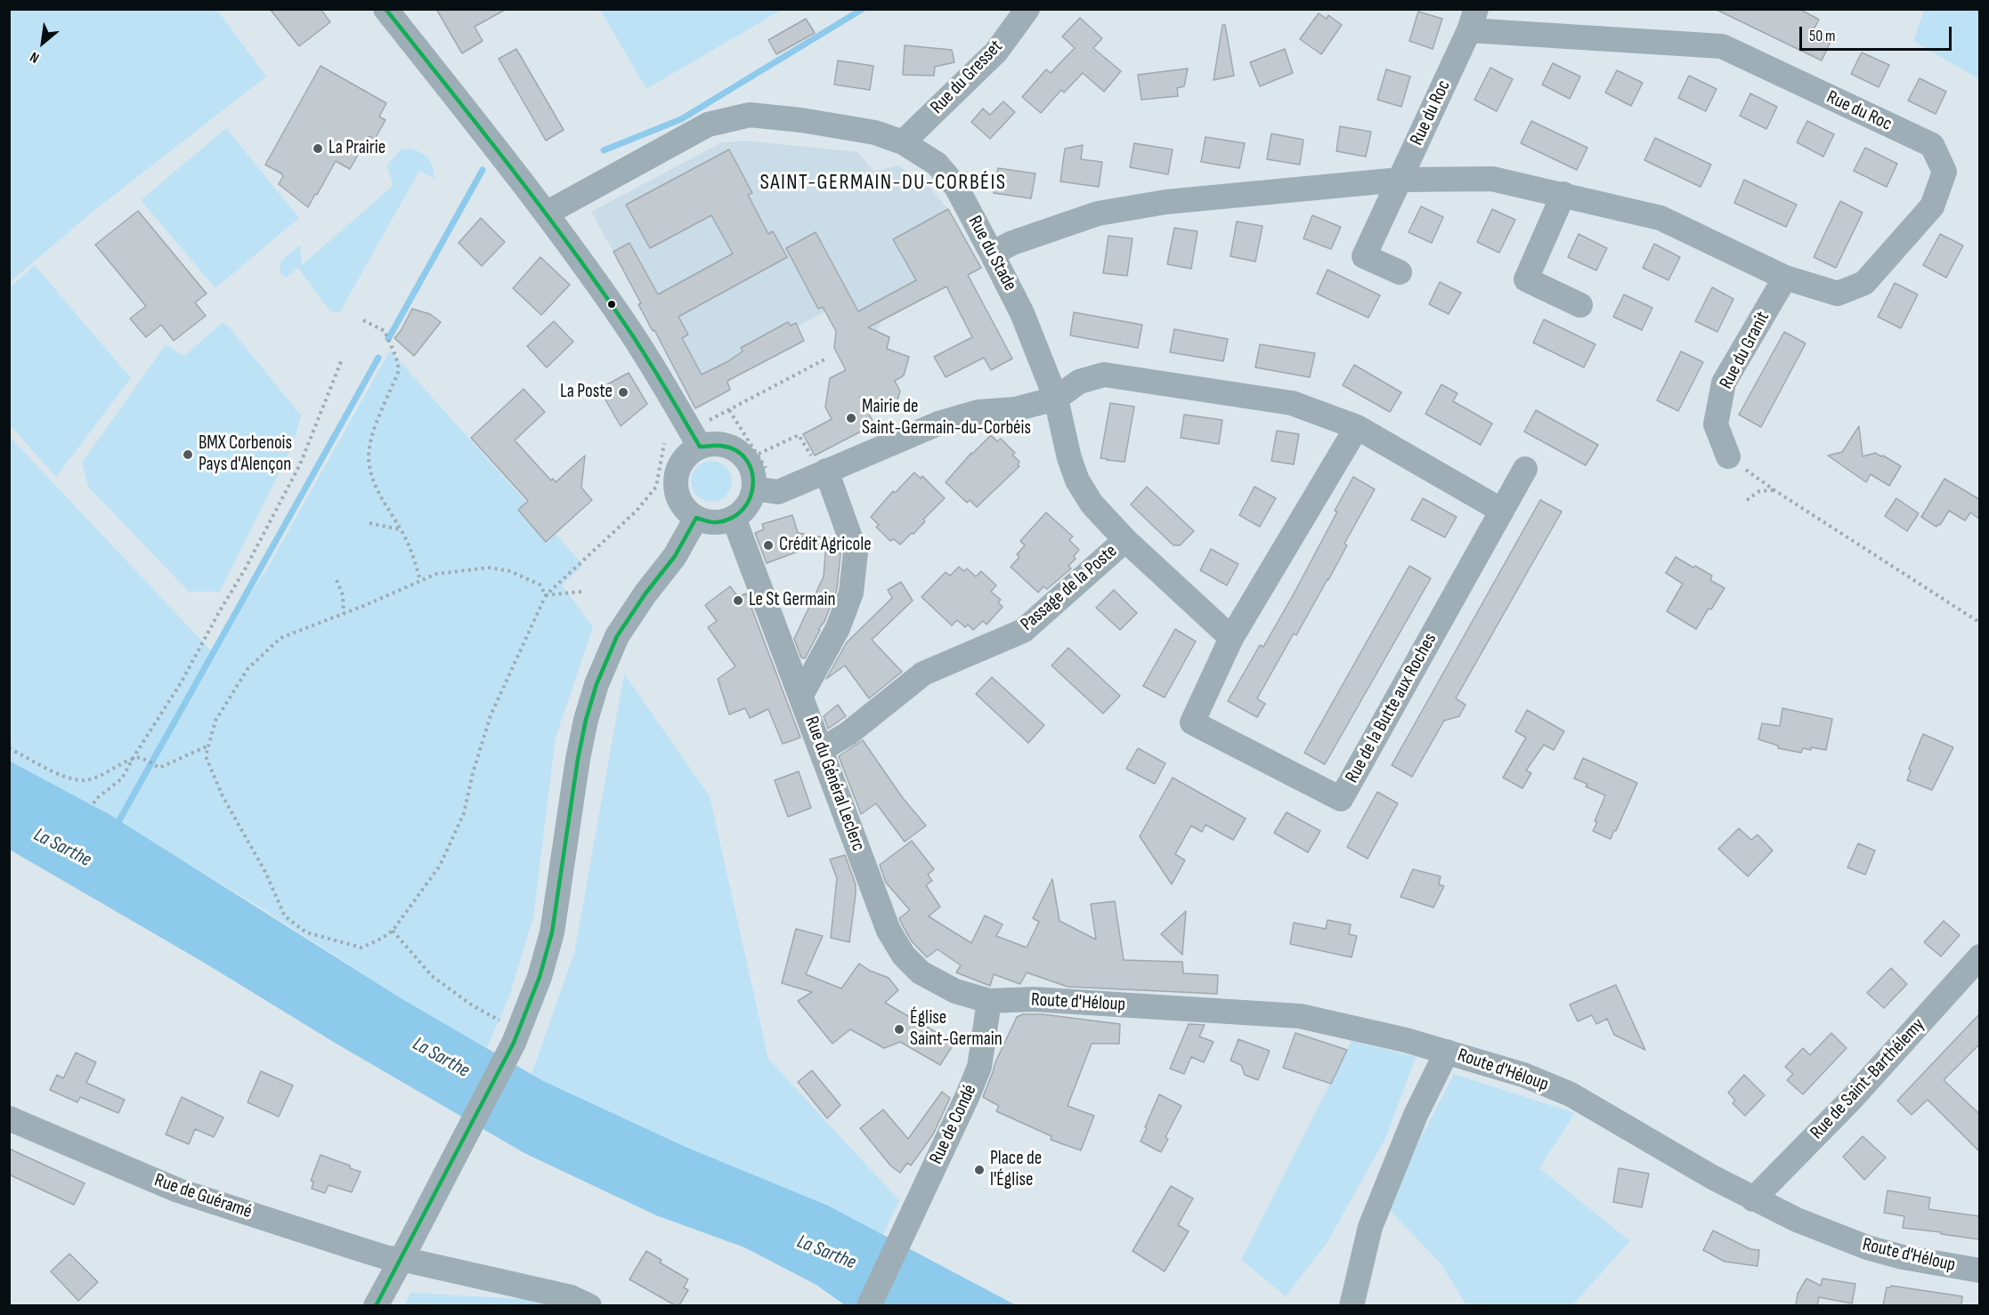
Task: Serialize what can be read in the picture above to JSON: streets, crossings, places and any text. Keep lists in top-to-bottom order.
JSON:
{
  "streets": {
    "street": [
      "Rue du Gresset",
      "Rue du Roc",
      "Rue du Stade",
      "Rue du Granit",
      "Passage de la Poste",
      "Rue de la Butte aux Roches",
      "Rue du Général Leclerc",
      "Route d'Héloup",
      "Rue de Saint-Barthélemy",
      "Rue de Condé",
      "Rue de Guéramé"
    ]
  },
  "crossings": [
    ["Rue du Gresset", "Rue du Stade"],
    ["Rue du Roc", "Rue du Stade"],
    ["Rue du Roc", "Rue du Granit"],
    ["Rue du Stade", "Passage de la Poste"],
    ["Rue du Stade", "Rue de la Butte aux Roches"],
    ["Passage de la Poste", "Rue du Général Leclerc"],
    ["Rue du Général Leclerc", "Route d'Héloup"],
    ["Rue du Général Leclerc", "Rue de Condé"],
    ["Route d'Héloup", "Rue de Saint-Barthélemy"],
    ["Route d'Héloup", "Rue de Condé"]
  ],
  "districts": ["SAINT-GERMAIN-DU-CORBÉIS"],
  "water": ["La Sarthe"],
  "places": [
    "La Prairie",
    "La Poste",
    "Mairie de Saint-Germain-du-Corbéis",
    "BMX Corbenois Pays d'Alençon",
    "Crédit Agricole",
    "Le St Germain",
    "Église Saint-Germain",
    "Place de l'Église"
  ],
  "scale_bar": "50 m",
  "north": "bottom left"
}
